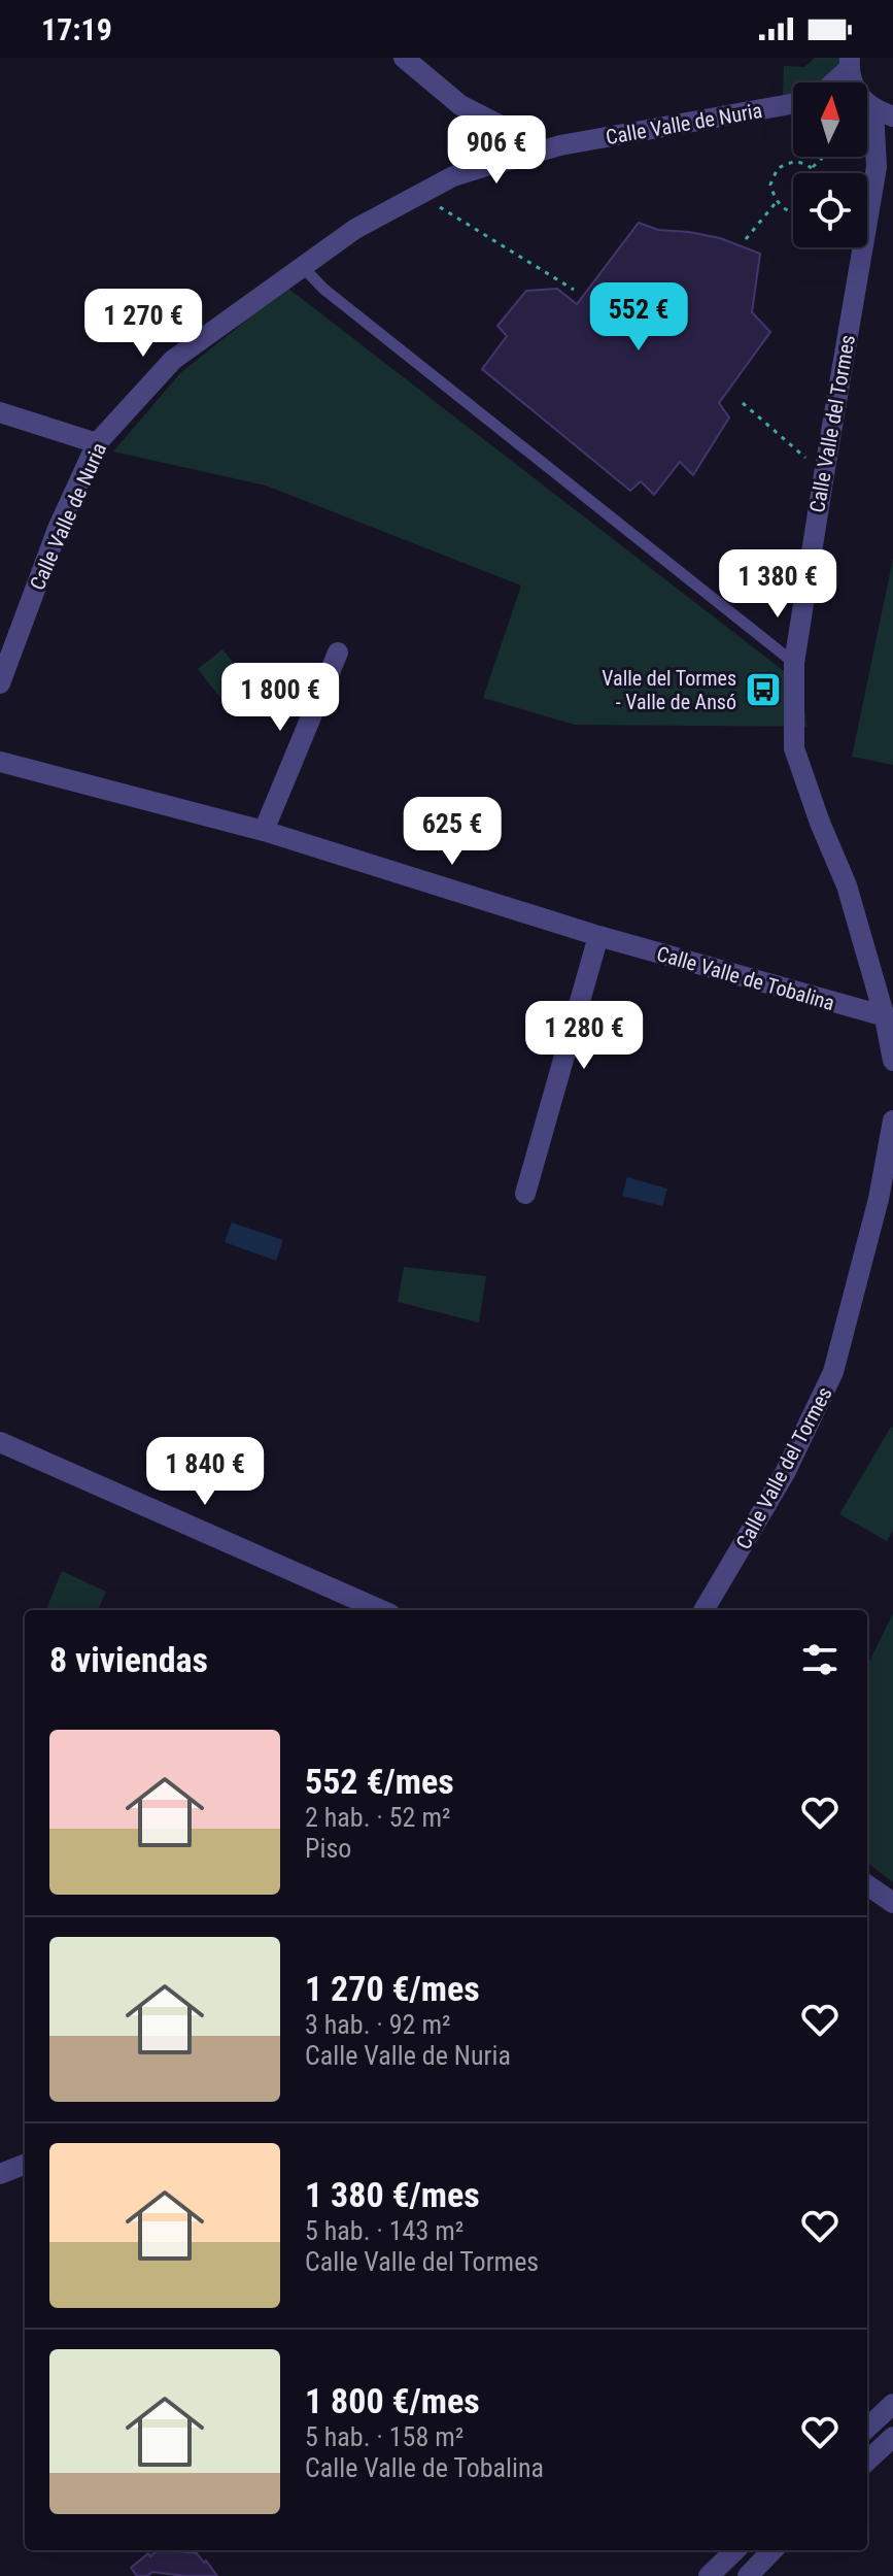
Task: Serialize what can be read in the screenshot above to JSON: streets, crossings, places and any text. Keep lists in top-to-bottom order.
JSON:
{
  "streets": {
    "street": ["Calle Valle de Nuria", "Calle Valle del Tormes", "Calle Valle de Tobalina"]
  },
  "crossings": [
    ["Calle Valle del Tormes", "Calle Valle de Tobalina"]
  ],
  "places": {
    "bus stop": ["Valle del Tormes - Valle de Ansó"]
  },
  "north": "top",
  "page": {
    "status": "17:19",
    "price": [
      "906 €",
      "552 €",
      "1 270 €",
      "1 380 €",
      "1 800 €",
      "625 €",
      "1 280 €",
      "1 840 €"
    ],
    "heading": "8 viviendas",
    "list": [
      {
        "name": "552 €/mes",
        "note": "2 hab. · 52 m² · Piso"
      },
      {
        "name": "1 270 €/mes",
        "note": "3 hab. · 92 m² · Calle Valle de Nuria"
      },
      {
        "name": "1 380 €/mes",
        "note": "5 hab. · 143 m² · Calle Valle del Tormes"
      },
      {
        "name": "1 800 €/mes",
        "note": "5 hab. · 158 m² · Calle Valle de Tobalina"
      }
    ]
  }
}
